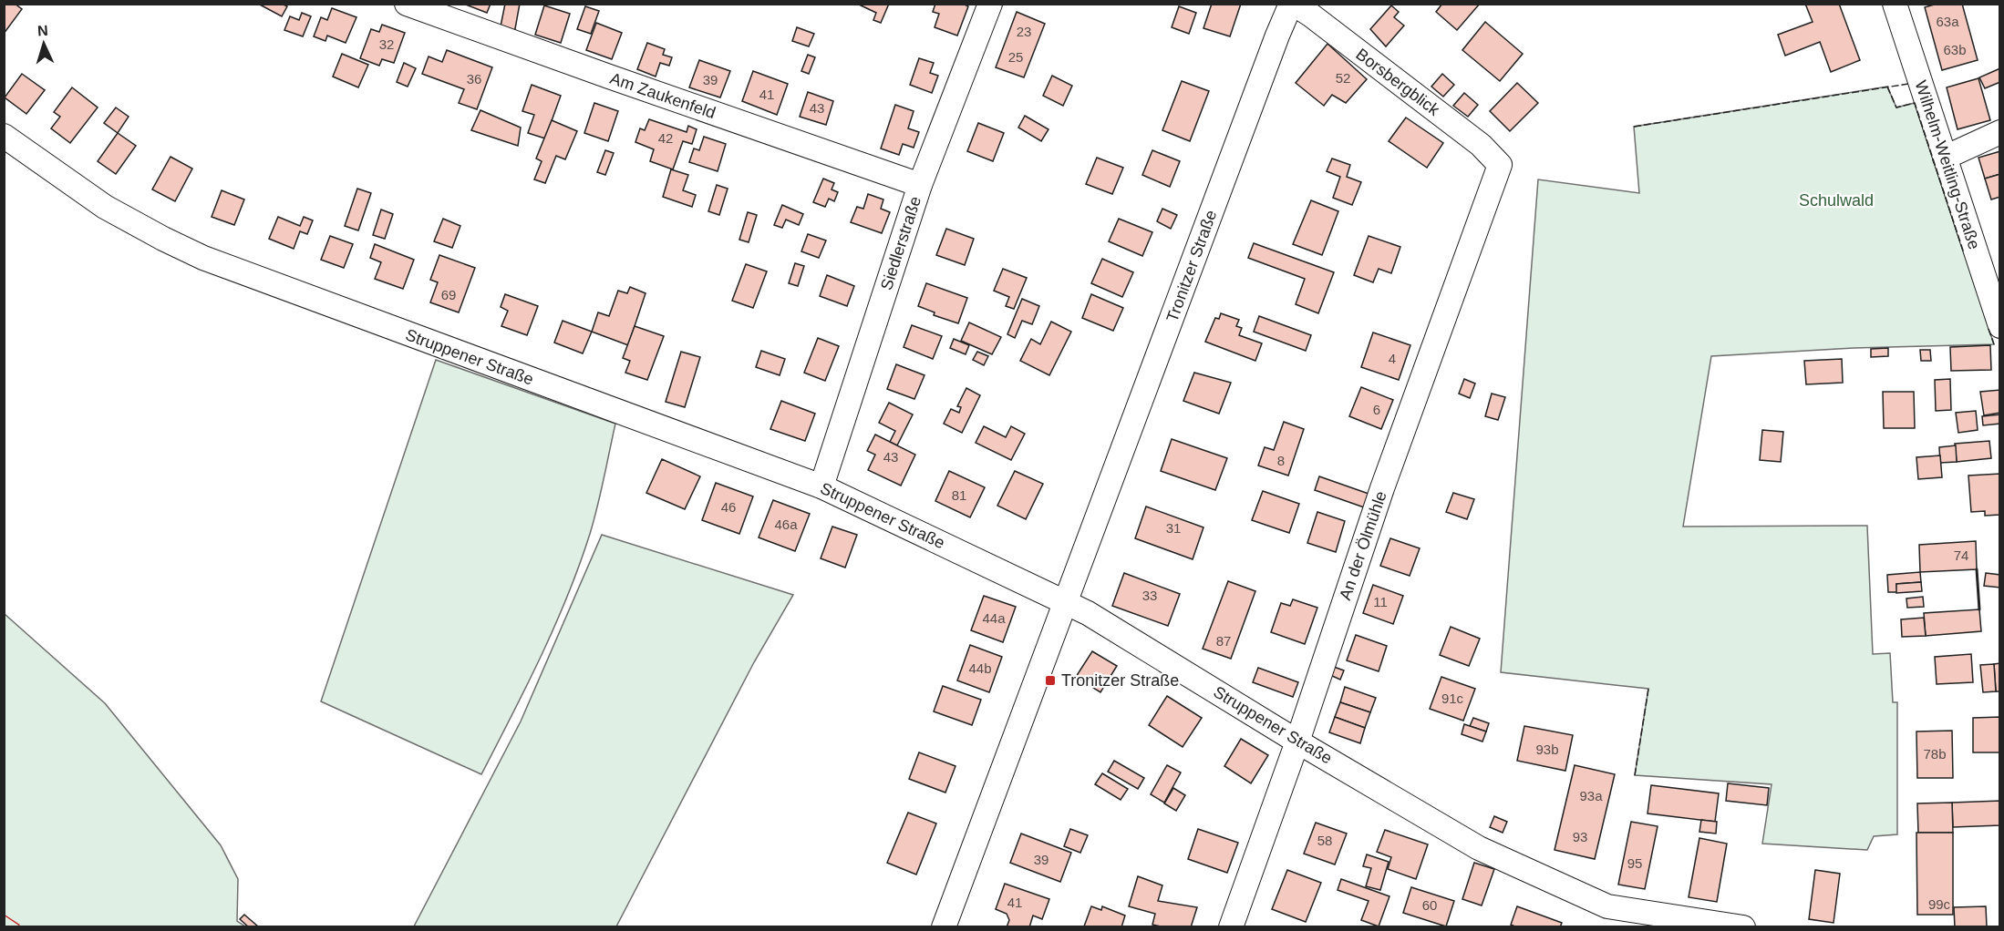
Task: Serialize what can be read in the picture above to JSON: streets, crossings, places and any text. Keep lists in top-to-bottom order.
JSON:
{
  "streets": {
    "street": [
      "Borsbergblick",
      "Am Zaukenfeld",
      "Wilhelm-Weitling-Straße",
      "Siedlerstraße",
      "Tronitzer Straße",
      "Struppener Straße",
      "An der Ölmühle"
    ]
  },
  "crossings": [
    ["Borsbergblick", "Tronitzer Straße"],
    ["Borsbergblick", "An der Ölmühle"],
    ["Am Zaukenfeld", "Siedlerstraße"],
    ["Siedlerstraße", "Struppener Straße"],
    ["Tronitzer Straße", "Struppener Straße"],
    ["Struppener Straße", "An der Ölmühle"]
  ],
  "parks": ["Schulwald"],
  "places": {
    "transit": ["Tronitzer Straße"]
  },
  "house_numbers": [
    "63a",
    "23",
    "32",
    "63b",
    "25",
    "52",
    "36",
    "39",
    "41",
    "43",
    "42",
    "69",
    "4",
    "6",
    "43",
    "8",
    "81",
    "46",
    "46a",
    "31",
    "74",
    "33",
    "11",
    "44a",
    "87",
    "44b",
    "91c",
    "93b",
    "78b",
    "93a",
    "93",
    "58",
    "39",
    "95",
    "41",
    "99c",
    "60"
  ],
  "north": "top"
}
